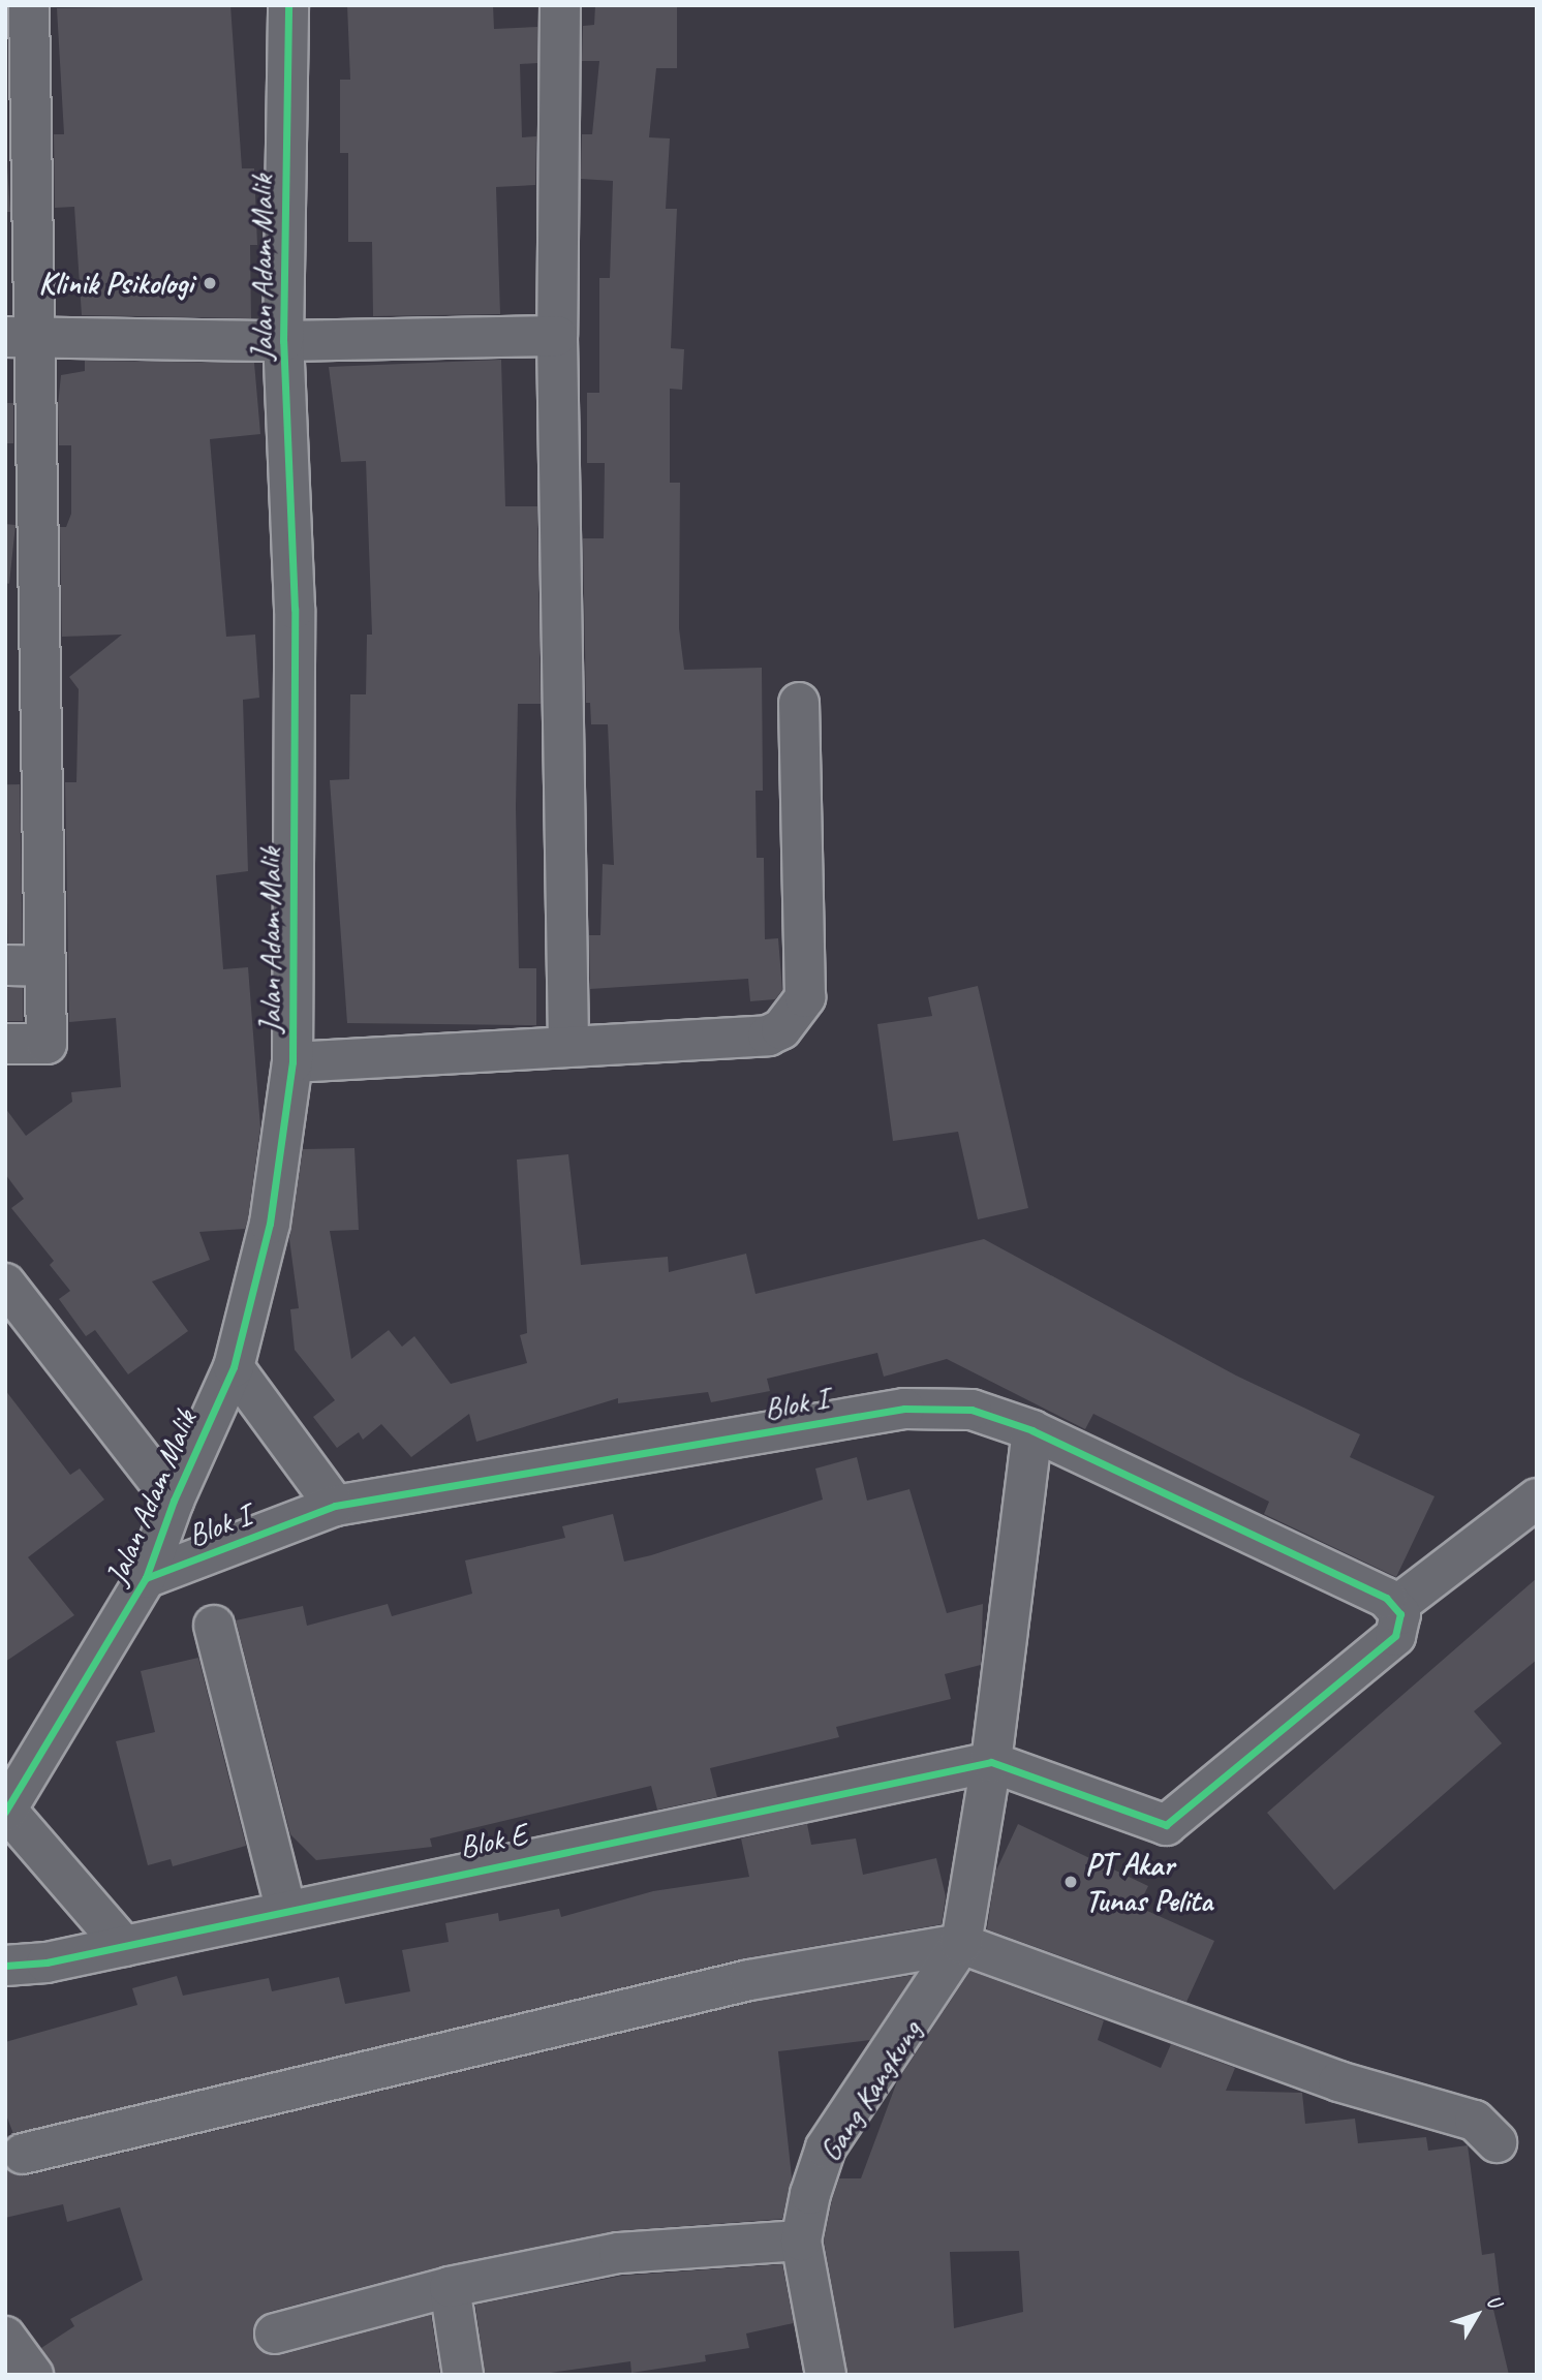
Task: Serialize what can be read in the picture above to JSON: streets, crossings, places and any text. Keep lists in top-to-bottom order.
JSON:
{
  "streets": {
    "street": [
      "Jalan Adam Malik",
      "Blok I",
      "Blok E",
      "Gang Kangkung"
    ]
  },
  "crossings": [
    ["Jalan Adam Malik", "Blok I"]
  ],
  "places": ["Klinik Psikologi", "PT Akar Tunas Pelita"],
  "north": "top right"
}
